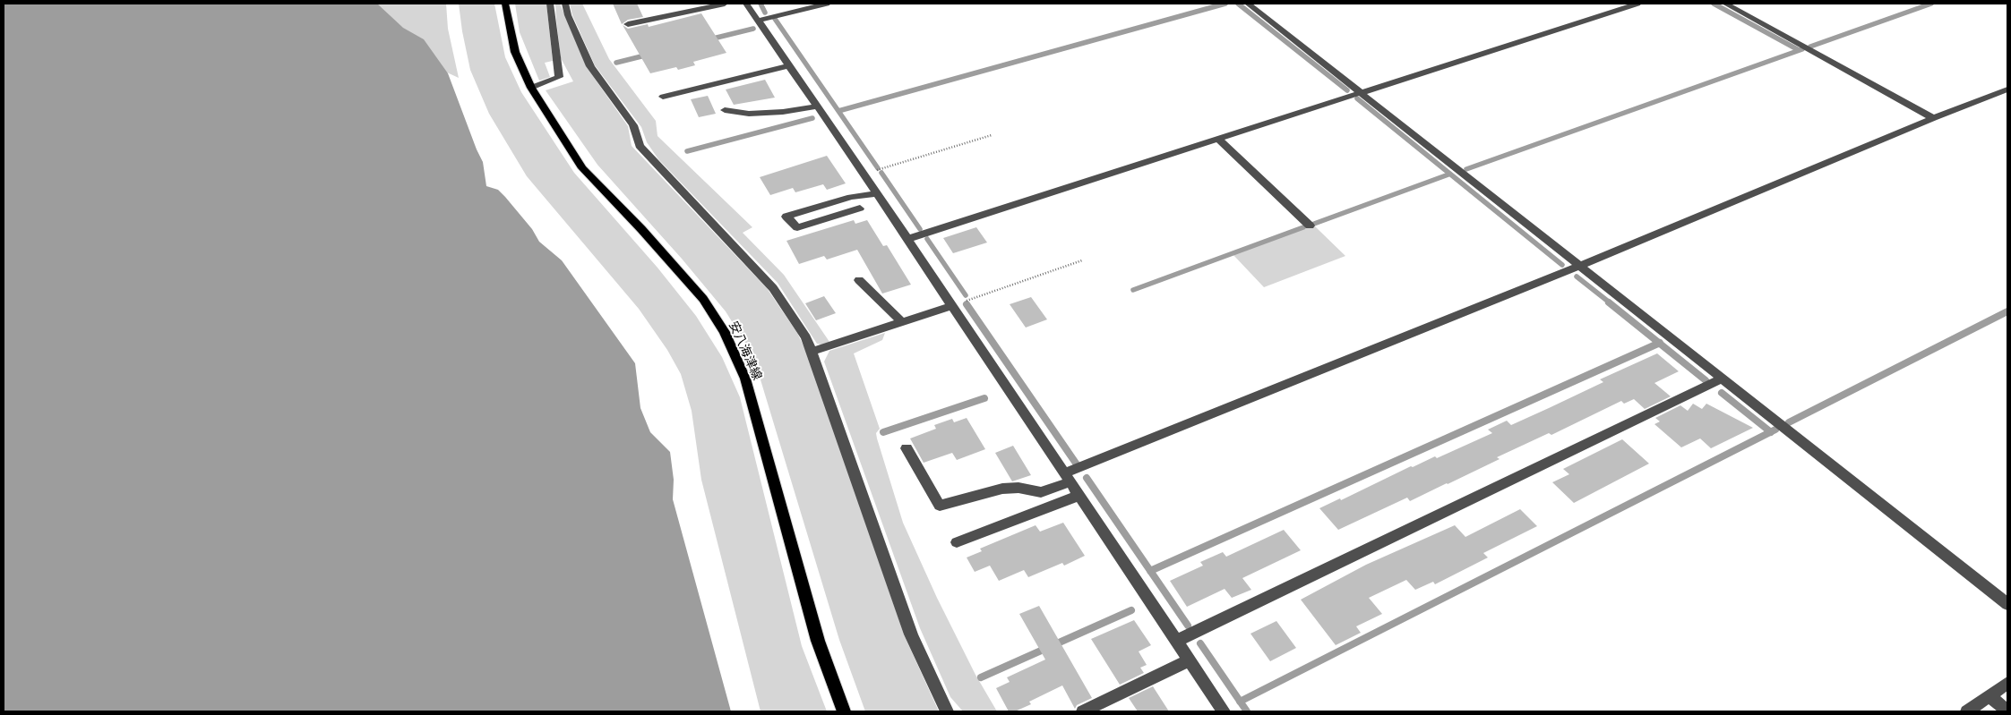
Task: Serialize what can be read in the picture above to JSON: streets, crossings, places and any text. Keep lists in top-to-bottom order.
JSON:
{
  "streets": {
    "main road": ["安八海津線"]
  }
}
